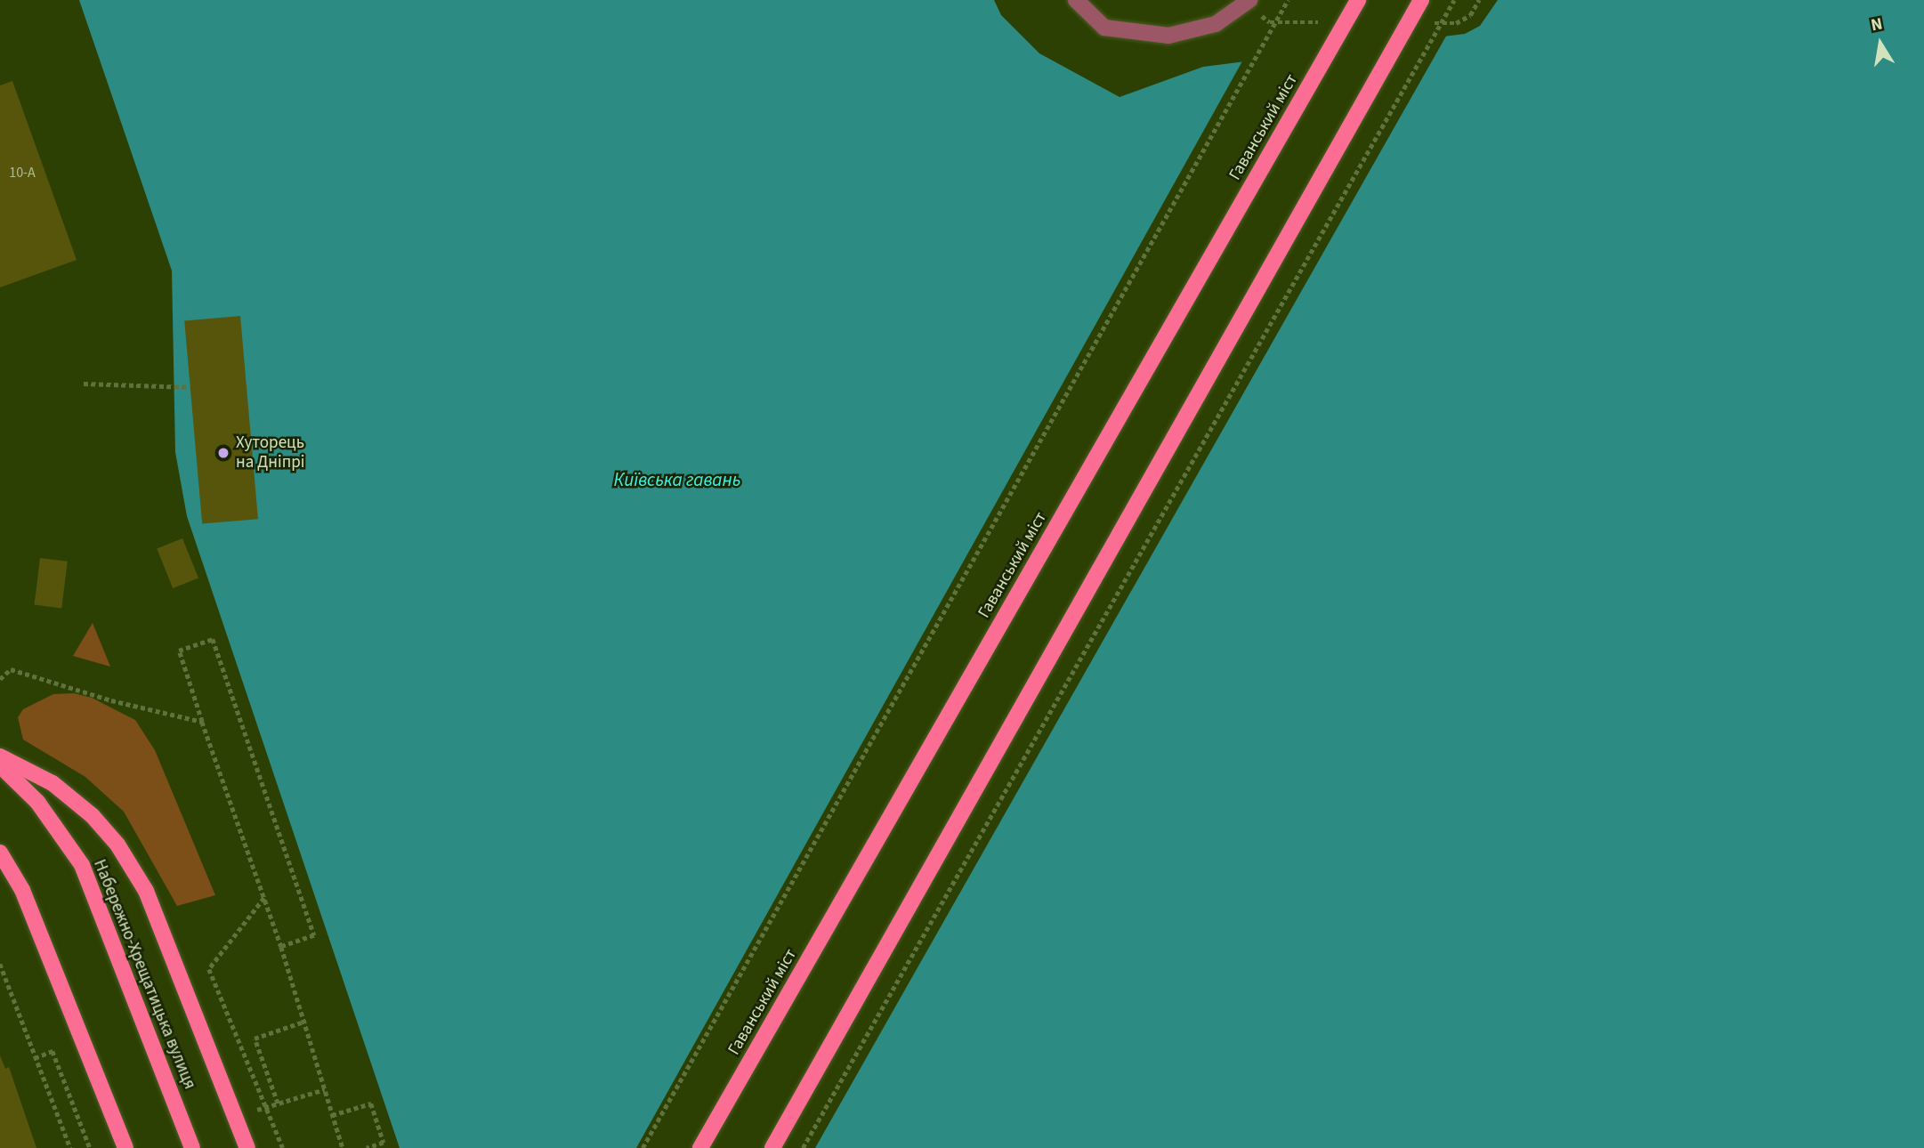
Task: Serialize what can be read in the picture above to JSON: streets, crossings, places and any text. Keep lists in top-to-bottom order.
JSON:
{
  "streets": {
    "main road": ["Гаванський міст", "Набережно-Хрещатицька вулиця"]
  },
  "water": ["Київська гавань"],
  "places": ["Хуторець на Дніпрі"],
  "house_numbers": ["10-А"],
  "north": "top"
}
